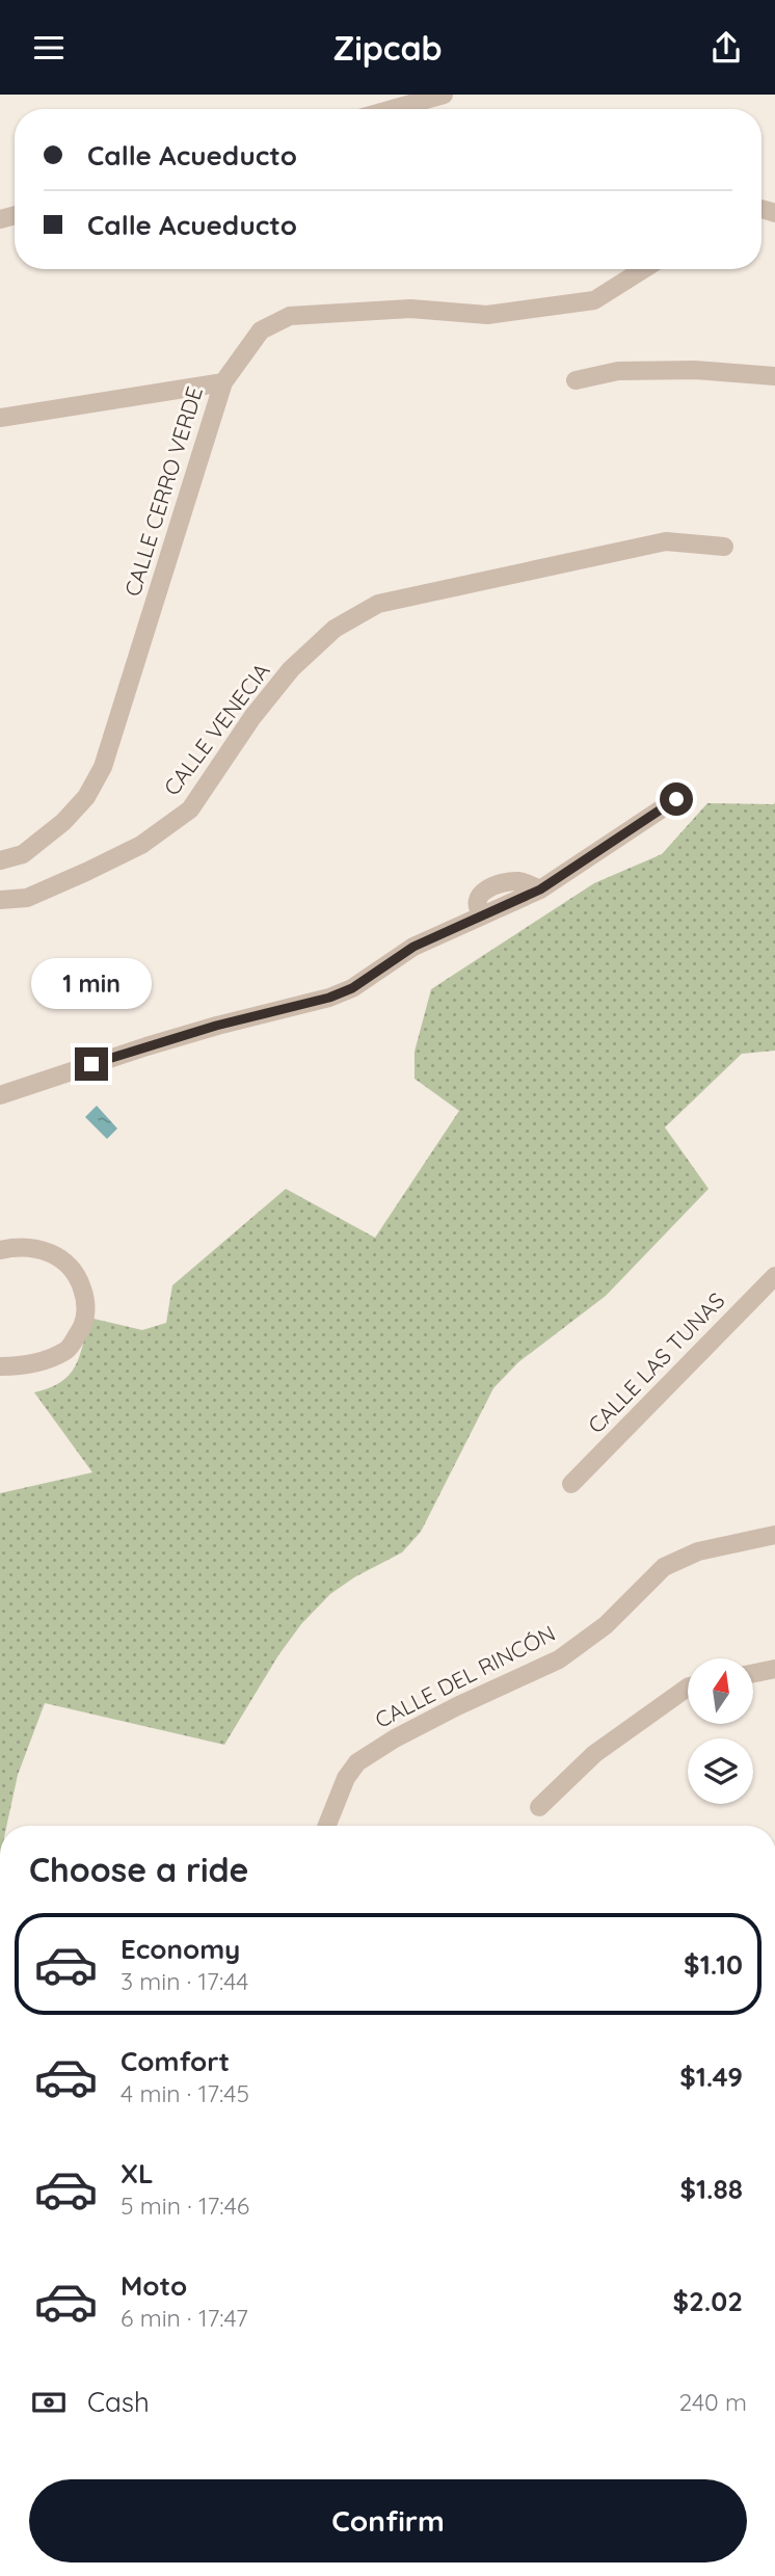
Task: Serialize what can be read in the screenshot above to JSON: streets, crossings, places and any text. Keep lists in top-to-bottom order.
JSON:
{
  "streets": {
    "street": [
      "CALLE CERRO VERDE",
      "CALLE VENECIA",
      "CALLE LAS TUNAS",
      "CALLE DEL RINCÓN"
    ]
  },
  "north": "top",
  "page": {
    "header": "Zipcab",
    "banner": ["Calle Acueducto", "Calle Acueducto"],
    "bubble": "1 min",
    "heading": "Choose a ride",
    "list": [
      {
        "name": "Economy",
        "note": "3 min · 17:44",
        "value": "$1.10"
      },
      {
        "name": "Comfort",
        "note": "4 min · 17:45",
        "value": "$1.49"
      },
      {
        "name": "XL",
        "note": "5 min · 17:46",
        "value": "$1.88"
      },
      {
        "name": "Moto",
        "note": "6 min · 17:47",
        "value": "$2.02"
      }
    ],
    "pay": ["Cash", "240 m"],
    "buttons": "Confirm"
  }
}
